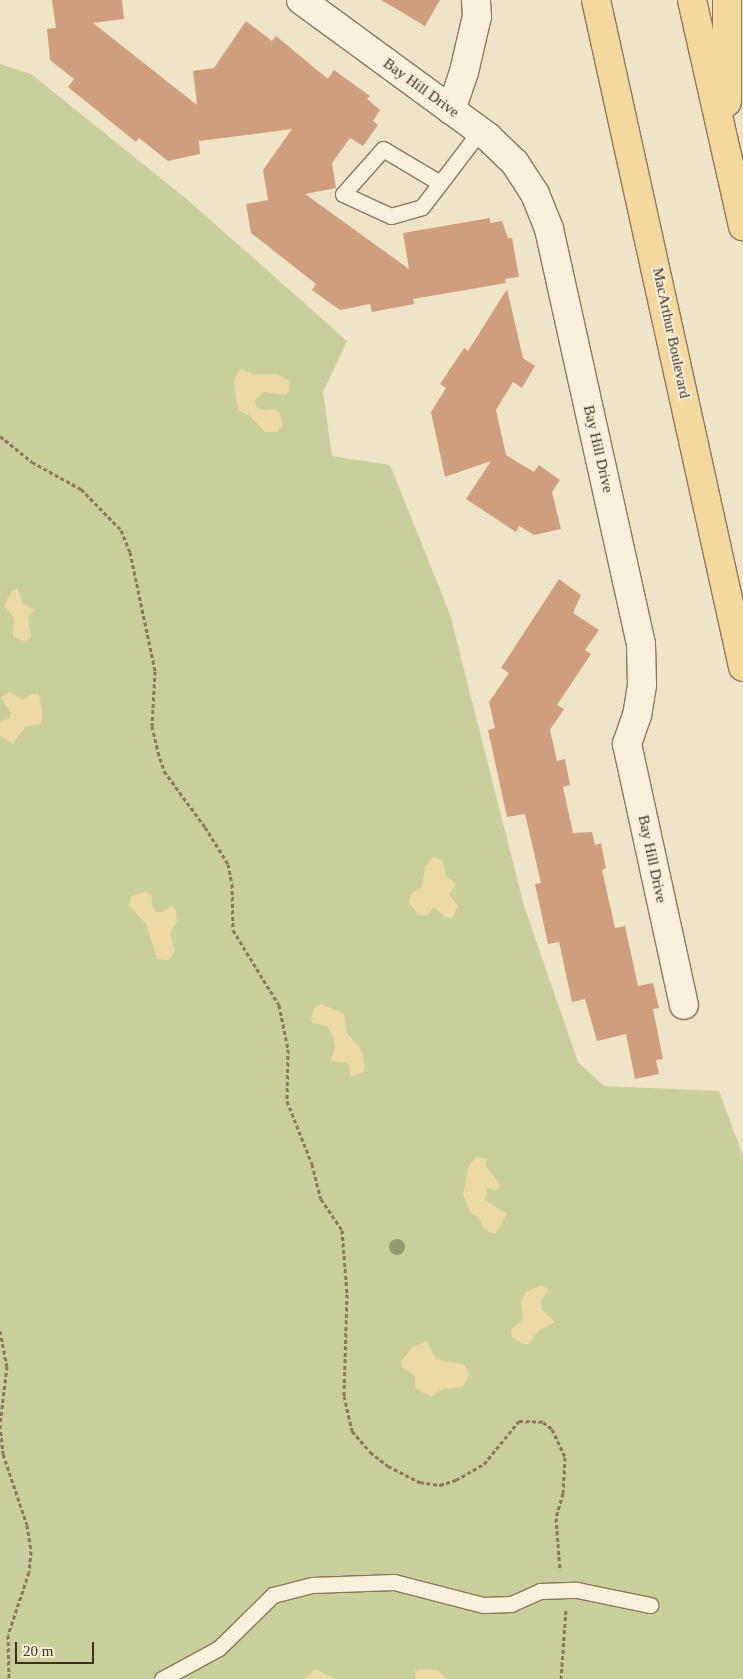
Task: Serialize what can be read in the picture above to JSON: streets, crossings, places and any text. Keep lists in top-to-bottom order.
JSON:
{
  "streets": {
    "main road": ["MacArthur Boulevard"],
    "street": ["Bay Hill Drive"]
  },
  "scale_bar": "20 m"
}
